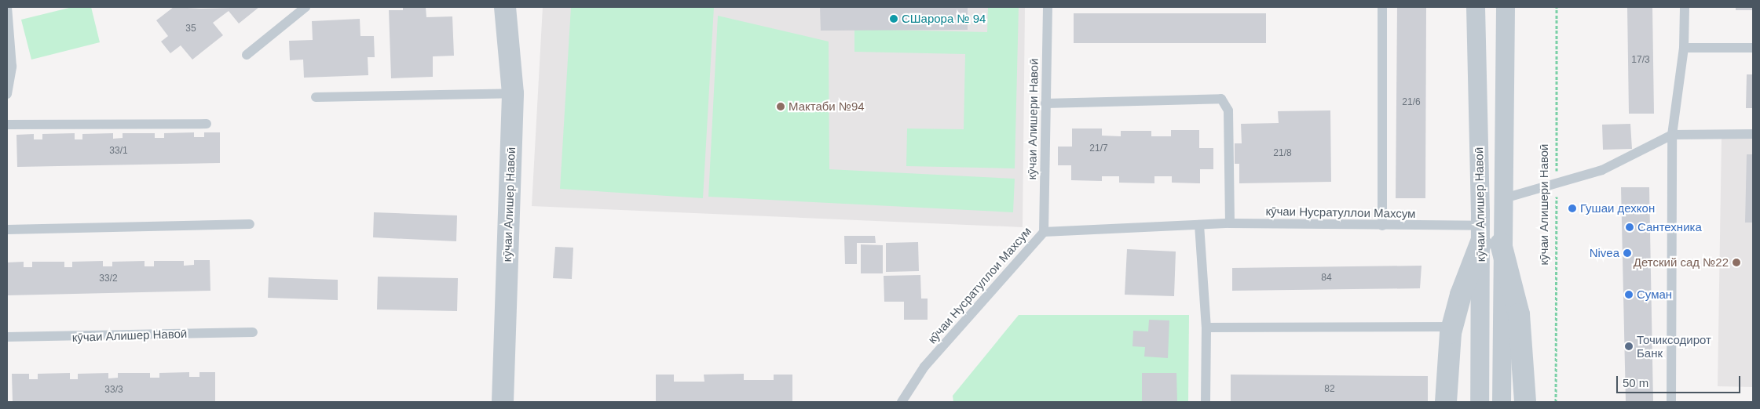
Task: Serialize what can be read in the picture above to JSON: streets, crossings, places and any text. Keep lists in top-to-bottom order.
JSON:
{
  "streets": {
    "street": ["кӯчаи Алишер Навоӣ"],
    "lane": ["кӯчаи Алишери Навоӣ", "кӯчаи Нусратуллои Махсум"]
  },
  "crossings": [
    ["кӯчаи Алишери Навоӣ", "кӯчаи Алишер Навоӣ"],
    ["кӯчаи Алишери Навоӣ", "кӯчаи Нусратуллои Махсум"],
    ["кӯчаи Алишер Навоӣ", "кӯчаи Нусратуллои Махсум"]
  ],
  "places": [
    "СШарора № 94",
    "Мактаби №94",
    "Гушаи дехкон",
    "Сантехника",
    "Nivea",
    "Детский сад №22",
    "Суман",
    "Точиксодирот Банк"
  ],
  "house_numbers": [
    "35",
    "17/3",
    "21/6",
    "21/7",
    "33/1",
    "21/8",
    "84",
    "33/2",
    "82",
    "33/3"
  ],
  "scale_bar": "50 m"
}
